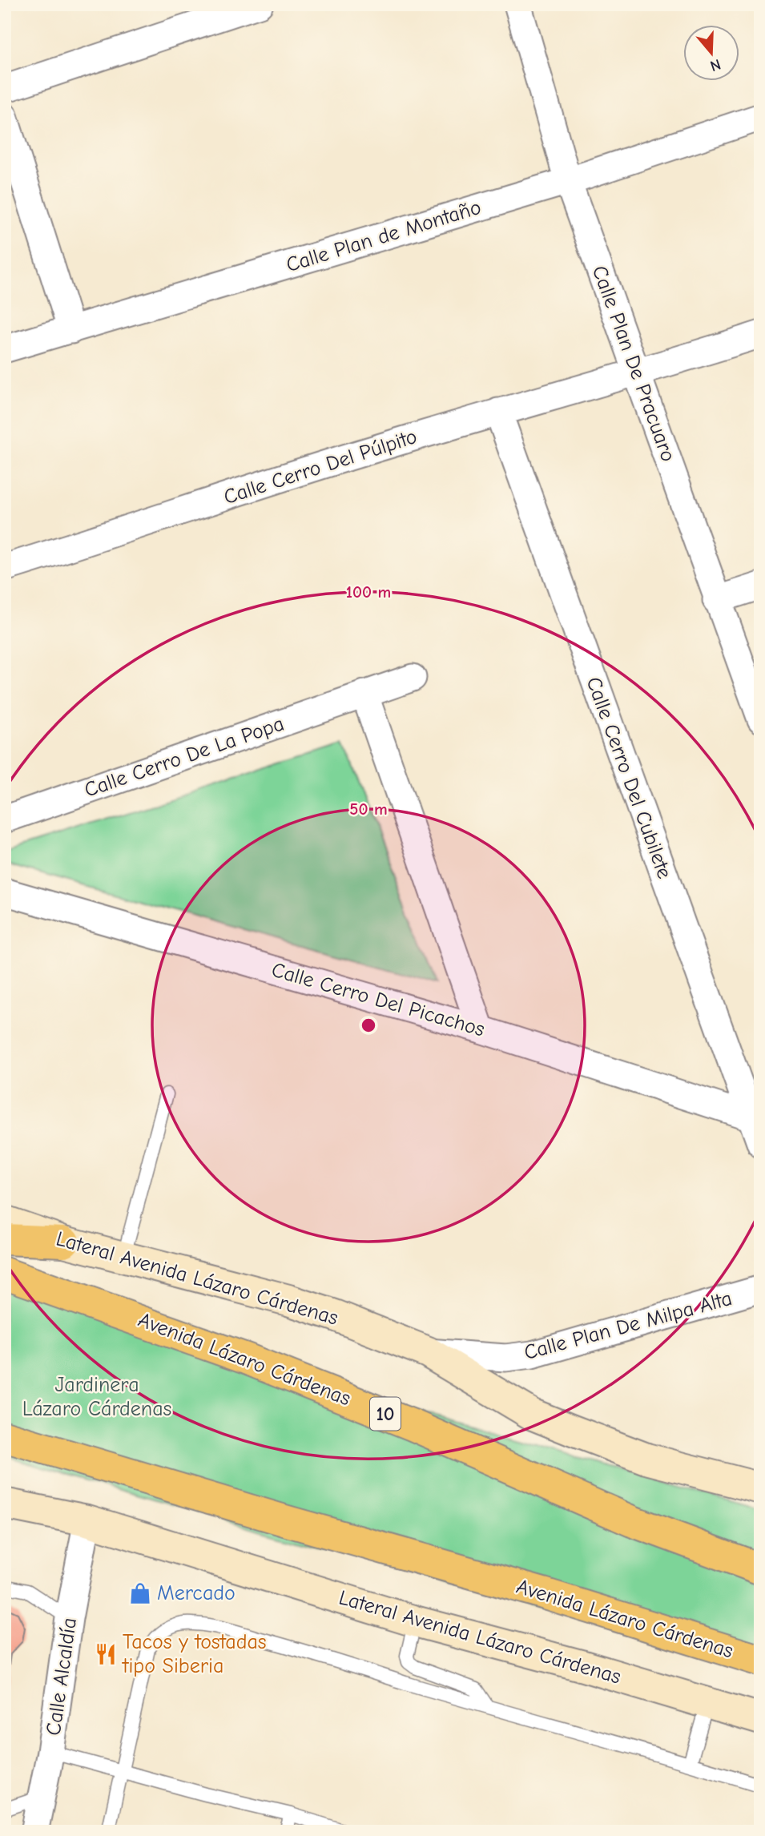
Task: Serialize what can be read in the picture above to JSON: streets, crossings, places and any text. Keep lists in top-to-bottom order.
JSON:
{
  "streets": {
    "highway": ["Avenida Lázaro Cárdenas", "10"],
    "main road": ["Lateral Avenida Lázaro Cárdenas"],
    "street": [
      "Calle Plan de Montaño",
      "Calle Plan De Pracuaro",
      "Calle Cerro Del Púlpito",
      "Calle Cerro De La Popa",
      "Calle Cerro Del Cubilete",
      "Calle Cerro Del Picachos",
      "Calle Plan De Milpa Alta",
      "Calle Alcaldía"
    ]
  },
  "crossings": [
    ["Calle Plan de Montaño", "Calle Plan De Pracuaro"],
    ["Calle Plan De Pracuaro", "Calle Cerro Del Púlpito"],
    ["Calle Cerro Del Púlpito", "Calle Cerro Del Cubilete"],
    ["Calle Cerro Del Cubilete", "Calle Cerro Del Picachos"],
    ["Lateral Avenida Lázaro Cárdenas", "Calle Plan De Milpa Alta"],
    ["Lateral Avenida Lázaro Cárdenas", "Calle Alcaldía"]
  ],
  "parks": ["Jardinera Lázaro Cárdenas"],
  "places": {
    "shop": ["Mercado"],
    "restaurant": ["Tacos y tostadas tipo Siberia"]
  },
  "north": "bottom",
  "rings": ["100 m", "50 m"]
}
